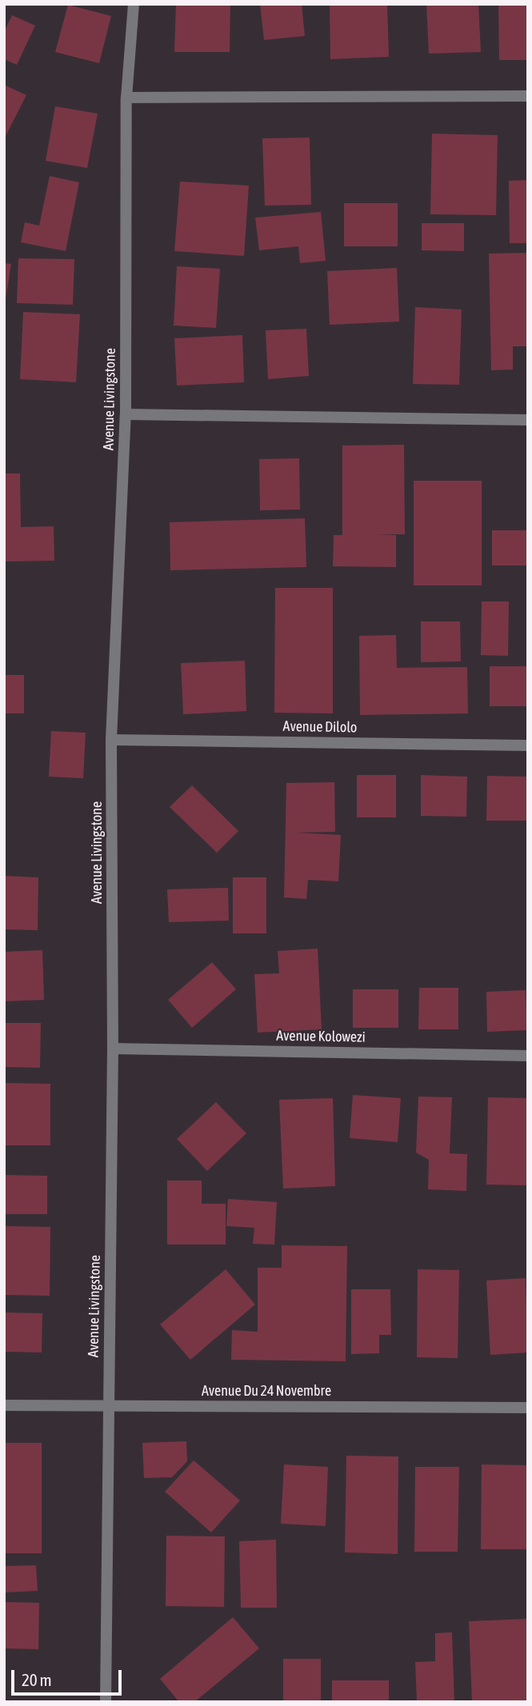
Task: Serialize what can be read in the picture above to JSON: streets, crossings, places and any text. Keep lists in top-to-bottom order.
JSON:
{
  "streets": {
    "street": [
      "Avenue Livingstone",
      "Avenue Dilolo",
      "Avenue Kolowezi",
      "Avenue Du 24 Novembre"
    ]
  },
  "crossings": [
    ["Avenue Livingstone", "Avenue Dilolo"],
    ["Avenue Livingstone", "Avenue Kolowezi"],
    ["Avenue Livingstone", "Avenue Du 24 Novembre"]
  ],
  "scale_bar": "20 m"
}
